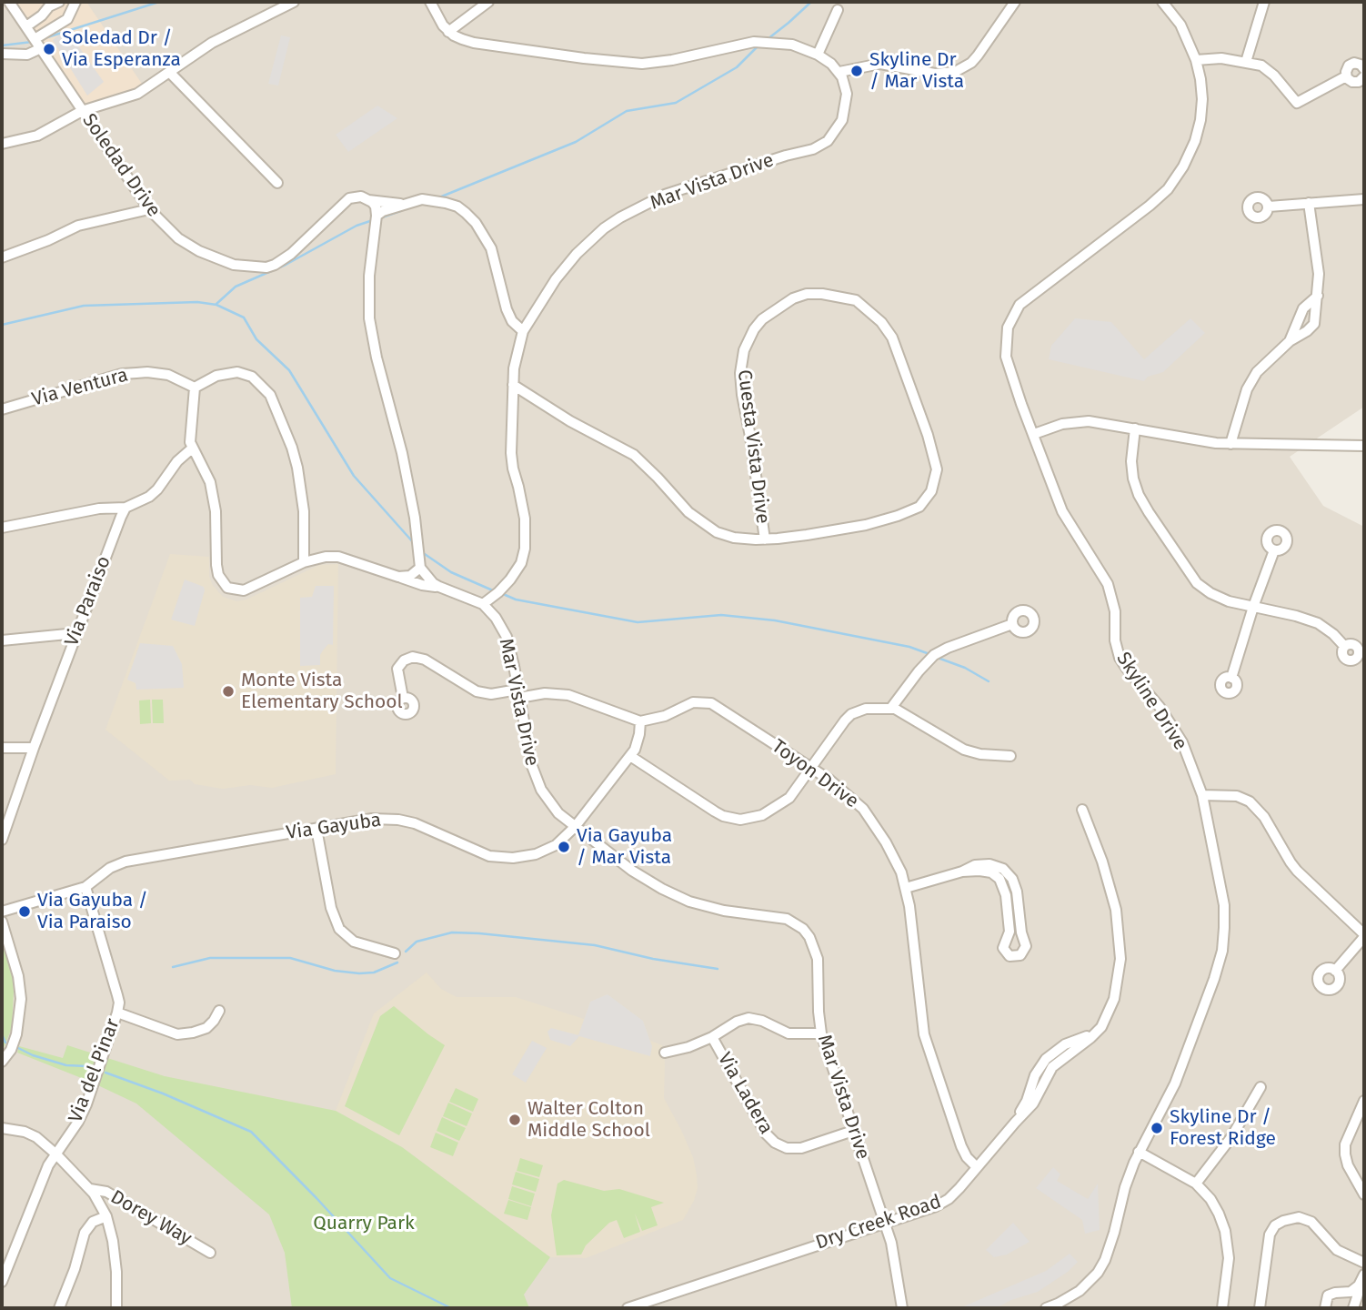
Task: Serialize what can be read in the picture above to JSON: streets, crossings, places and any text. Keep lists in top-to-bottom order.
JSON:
{
  "streets": {
    "street": [
      "Soledad Drive",
      "Mar Vista Drive",
      "Via Ventura",
      "Cuesta Vista Drive",
      "Via Paraiso",
      "Skyline Drive",
      "Toyon Drive",
      "Via Gayuba",
      "Via del Pinar",
      "Via Ladera",
      "Dorey Way",
      "Dry Creek Road"
    ]
  },
  "crossings": [
    ["Mar Vista Drive", "Cuesta Vista Drive"],
    ["Mar Vista Drive", "Via Gayuba"],
    ["Mar Vista Drive", "Via Ladera"],
    ["Mar Vista Drive", "Dry Creek Road"],
    ["Toyon Drive", "Via Gayuba"],
    ["Toyon Drive", "Dry Creek Road"],
    ["Via Gayuba", "Via del Pinar"]
  ],
  "parks": ["Quarry Park"],
  "places": [
    "Soledad Dr / Via Esperanza",
    "Skyline Dr / Mar Vista",
    "Monte Vista Elementary School",
    "Via Gayuba / Mar Vista",
    "Via Gayuba / Via Paraiso",
    "Walter Colton Middle School",
    "Skyline Dr / Forest Ridge"
  ]
}
